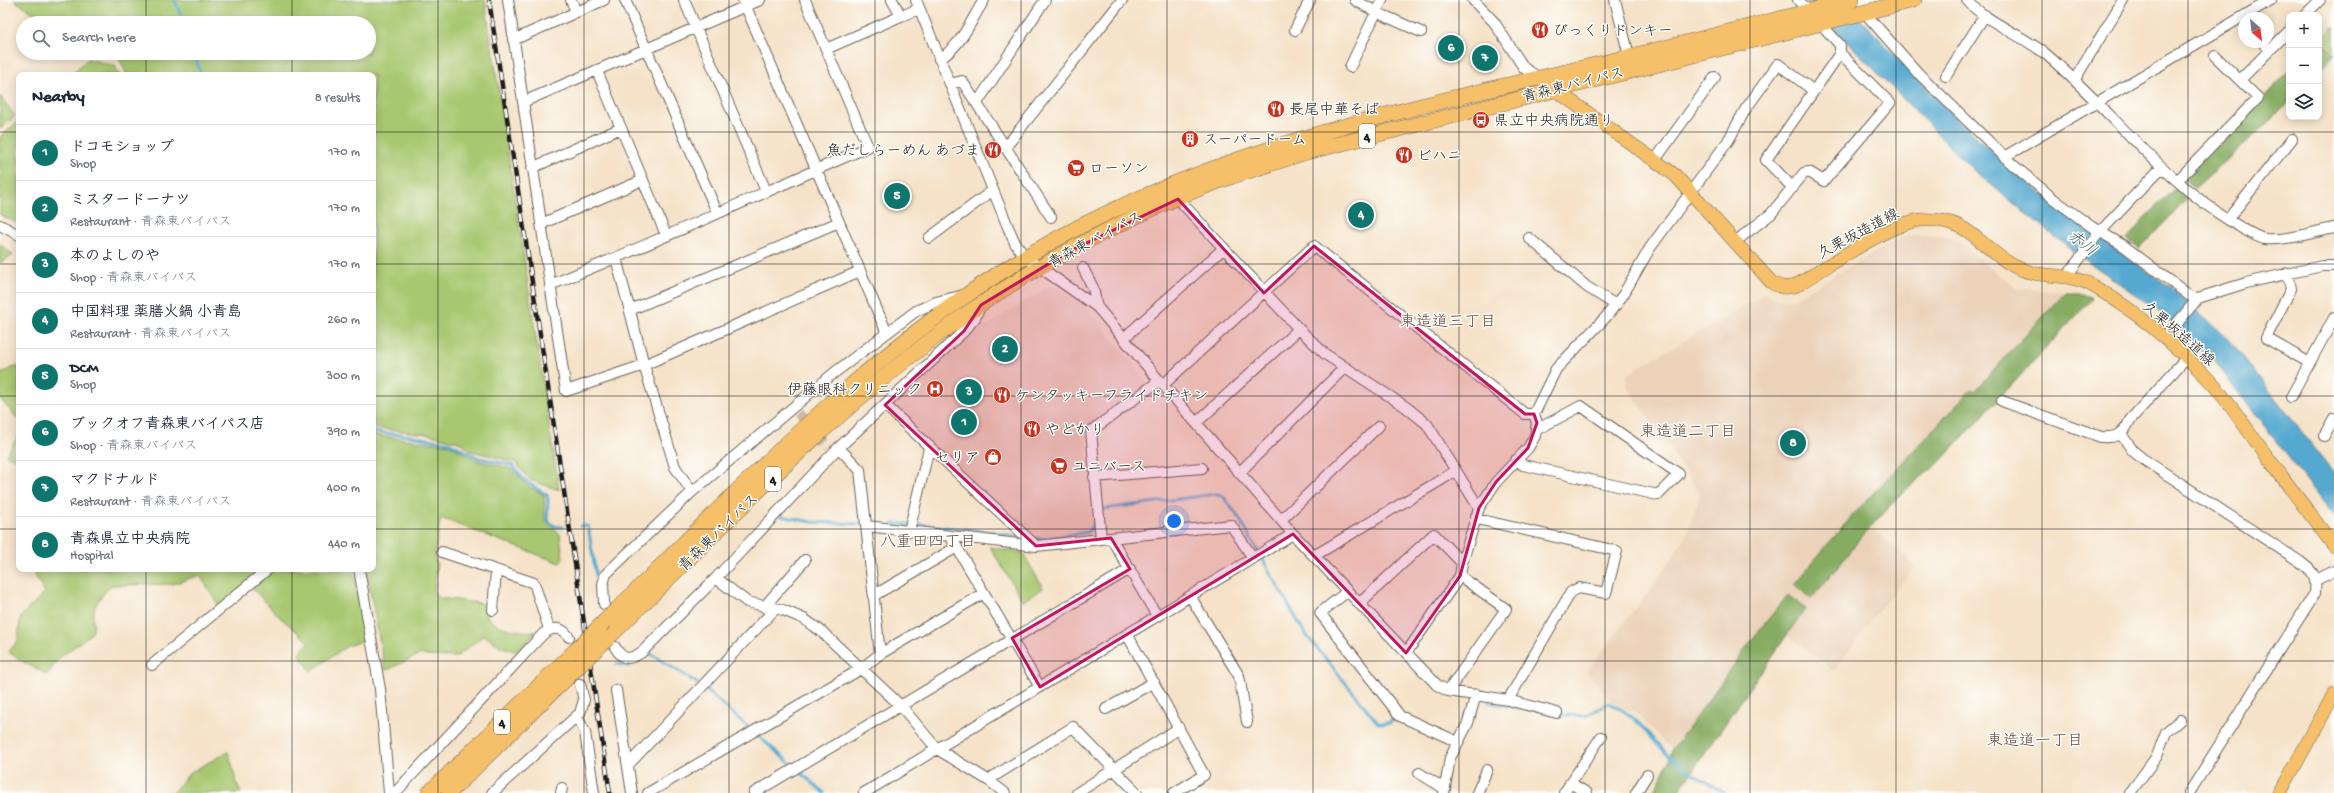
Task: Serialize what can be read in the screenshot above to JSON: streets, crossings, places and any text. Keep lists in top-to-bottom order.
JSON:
{
  "streets": {
    "highway": ["青森東バイパス", "4"],
    "main road": ["久栗坂造道線"]
  },
  "crossings": [
    ["青森東バイパス", "久栗坂造道線"]
  ],
  "districts": [
    "東造道三丁目",
    "東造道二丁目",
    "八重田四丁目",
    "東造道一丁目"
  ],
  "water": ["赤川"],
  "places": {
    "restaurant": [
      "びっくりドンキー",
      "長尾中華そば",
      "魚だしらーめん あづま",
      "ビハニ",
      "ケンタッキーフライドチキン",
      "やどかり"
    ],
    "bus stop": ["県立中央病院通り"],
    "building": ["スーパードーム"],
    "supermarket": ["ローソン", "ユニバース"],
    "hospital": ["伊藤眼科クリニック"],
    "shop": ["セリア"]
  },
  "north": "bottom right",
  "page": {
    "map_buttons": ["+", "−"],
    "search": "Search here",
    "pins": [
      "6",
      "7",
      "5",
      "4",
      "2",
      "3",
      "1",
      "8"
    ],
    "heading": ["Nearby", "8 results"],
    "list": [
      {
        "mark": "1",
        "name": "ドコモショップ",
        "note": "Shop",
        "value": "170 m"
      },
      {
        "mark": "2",
        "name": "ミスタードーナツ",
        "note": "Restaurant · 青森東バイパス",
        "value": "170 m"
      },
      {
        "mark": "3",
        "name": "本のよしのや",
        "note": "Shop · 青森東バイパス",
        "value": "170 m"
      },
      {
        "mark": "4",
        "name": "中国料理 薬膳火鍋 小青島",
        "note": "Restaurant · 青森東バイパス",
        "value": "260 m"
      },
      {
        "mark": "5",
        "name": "DCM",
        "note": "Shop",
        "value": "300 m"
      },
      {
        "mark": "6",
        "name": "ブックオフ青森東バイパス店",
        "note": "Shop · 青森東バイパス",
        "value": "390 m"
      },
      {
        "mark": "7",
        "name": "マクドナルド",
        "note": "Restaurant · 青森東バイパス",
        "value": "400 m"
      },
      {
        "mark": "8",
        "name": "青森県立中央病院",
        "note": "Hospital",
        "value": "440 m"
      }
    ]
  }
}
